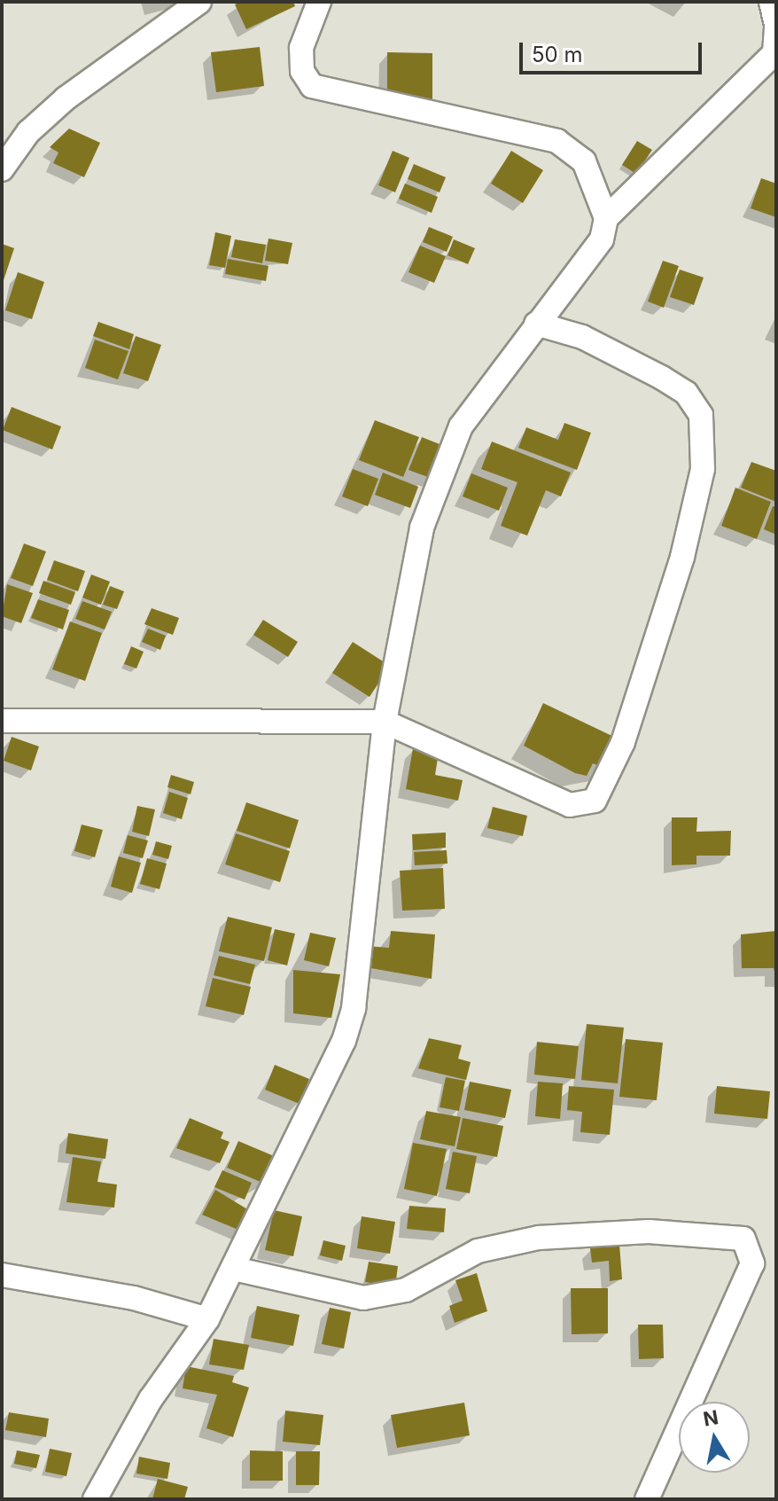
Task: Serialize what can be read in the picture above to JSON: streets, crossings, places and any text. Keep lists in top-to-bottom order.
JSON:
{
  "scale_bar": "50 m",
  "north": "top"
}
